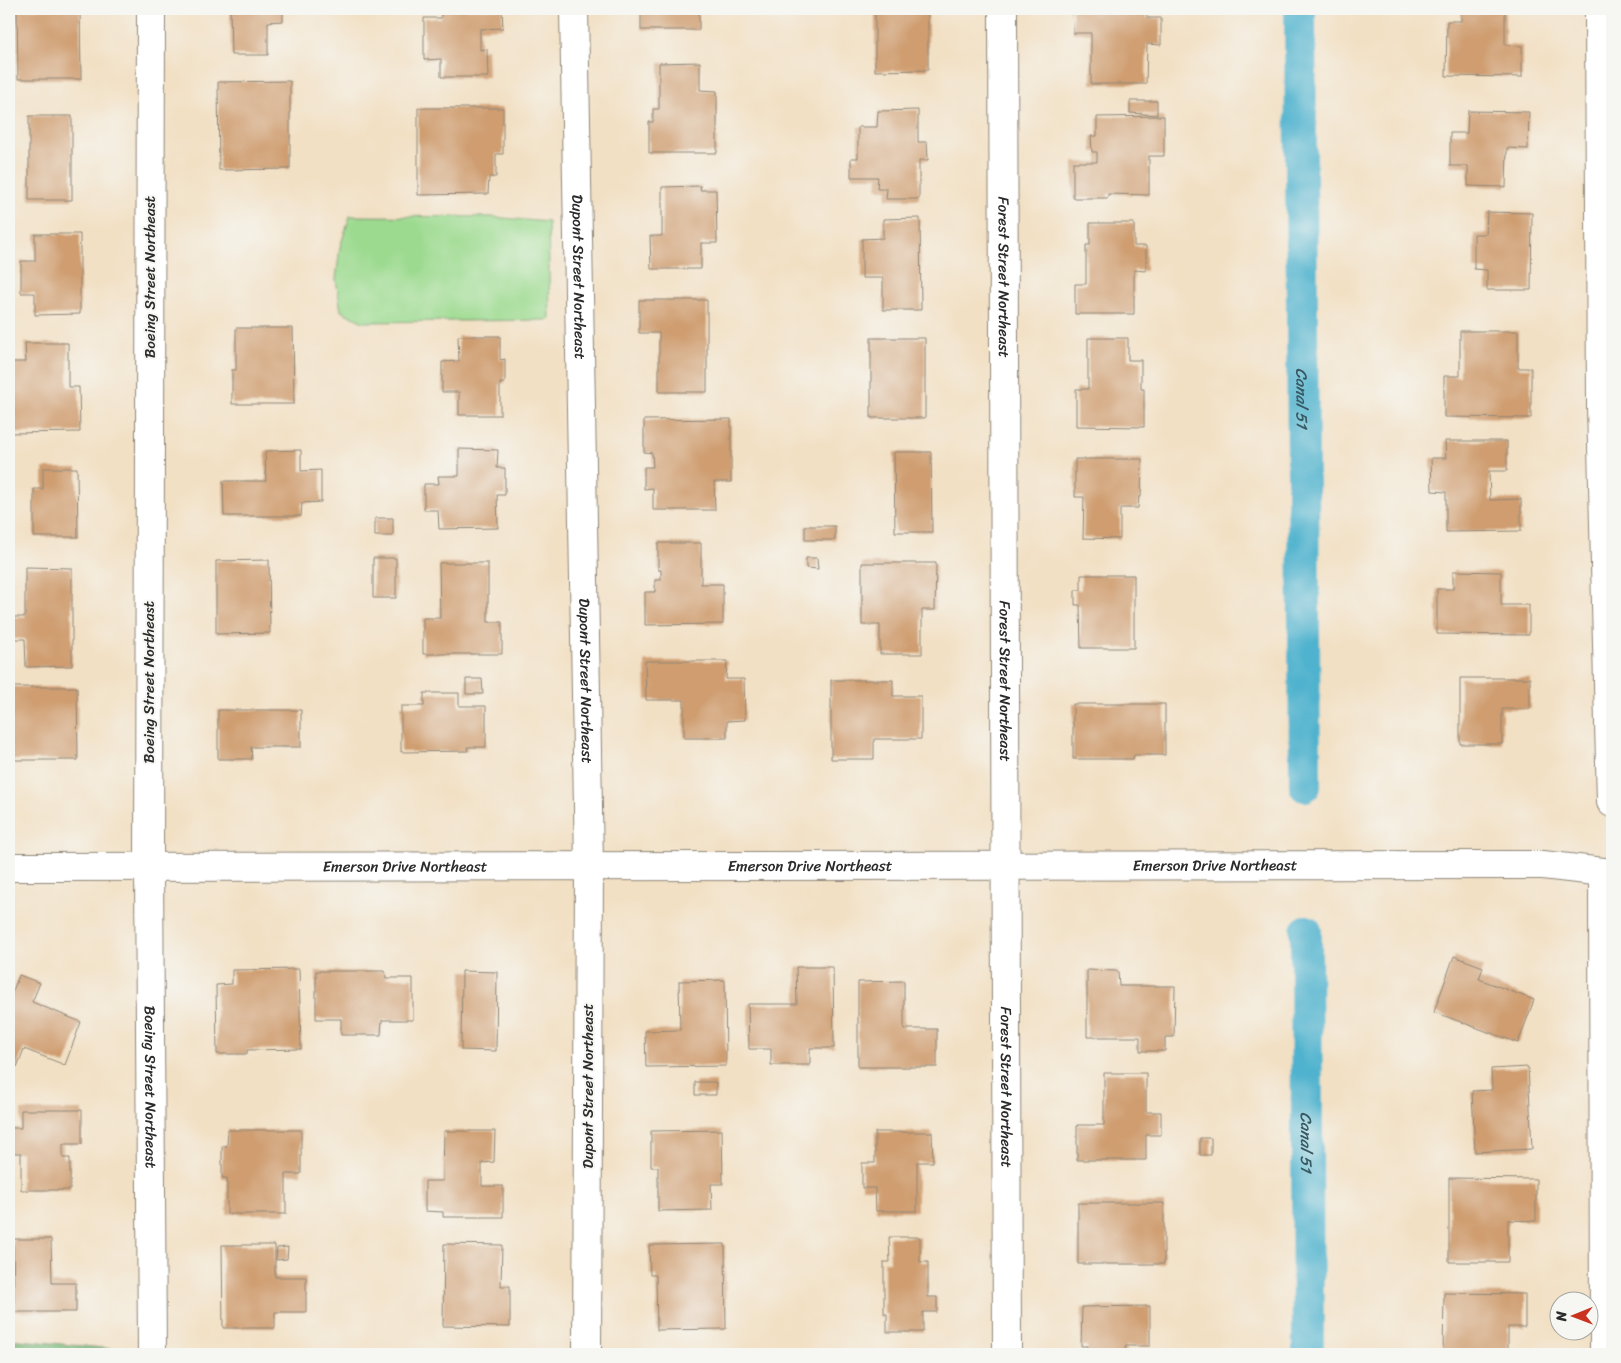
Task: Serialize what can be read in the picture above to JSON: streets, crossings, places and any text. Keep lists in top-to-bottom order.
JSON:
{
  "streets": {
    "street": [
      "Boeing Street Northeast",
      "Dupont Street Northeast",
      "Forest Street Northeast",
      "Emerson Drive Northeast"
    ]
  },
  "crossings": [
    ["Boeing Street Northeast", "Emerson Drive Northeast"],
    ["Dupont Street Northeast", "Emerson Drive Northeast"],
    ["Forest Street Northeast", "Emerson Drive Northeast"]
  ],
  "water": ["Canal 51"],
  "north": "left"
}
